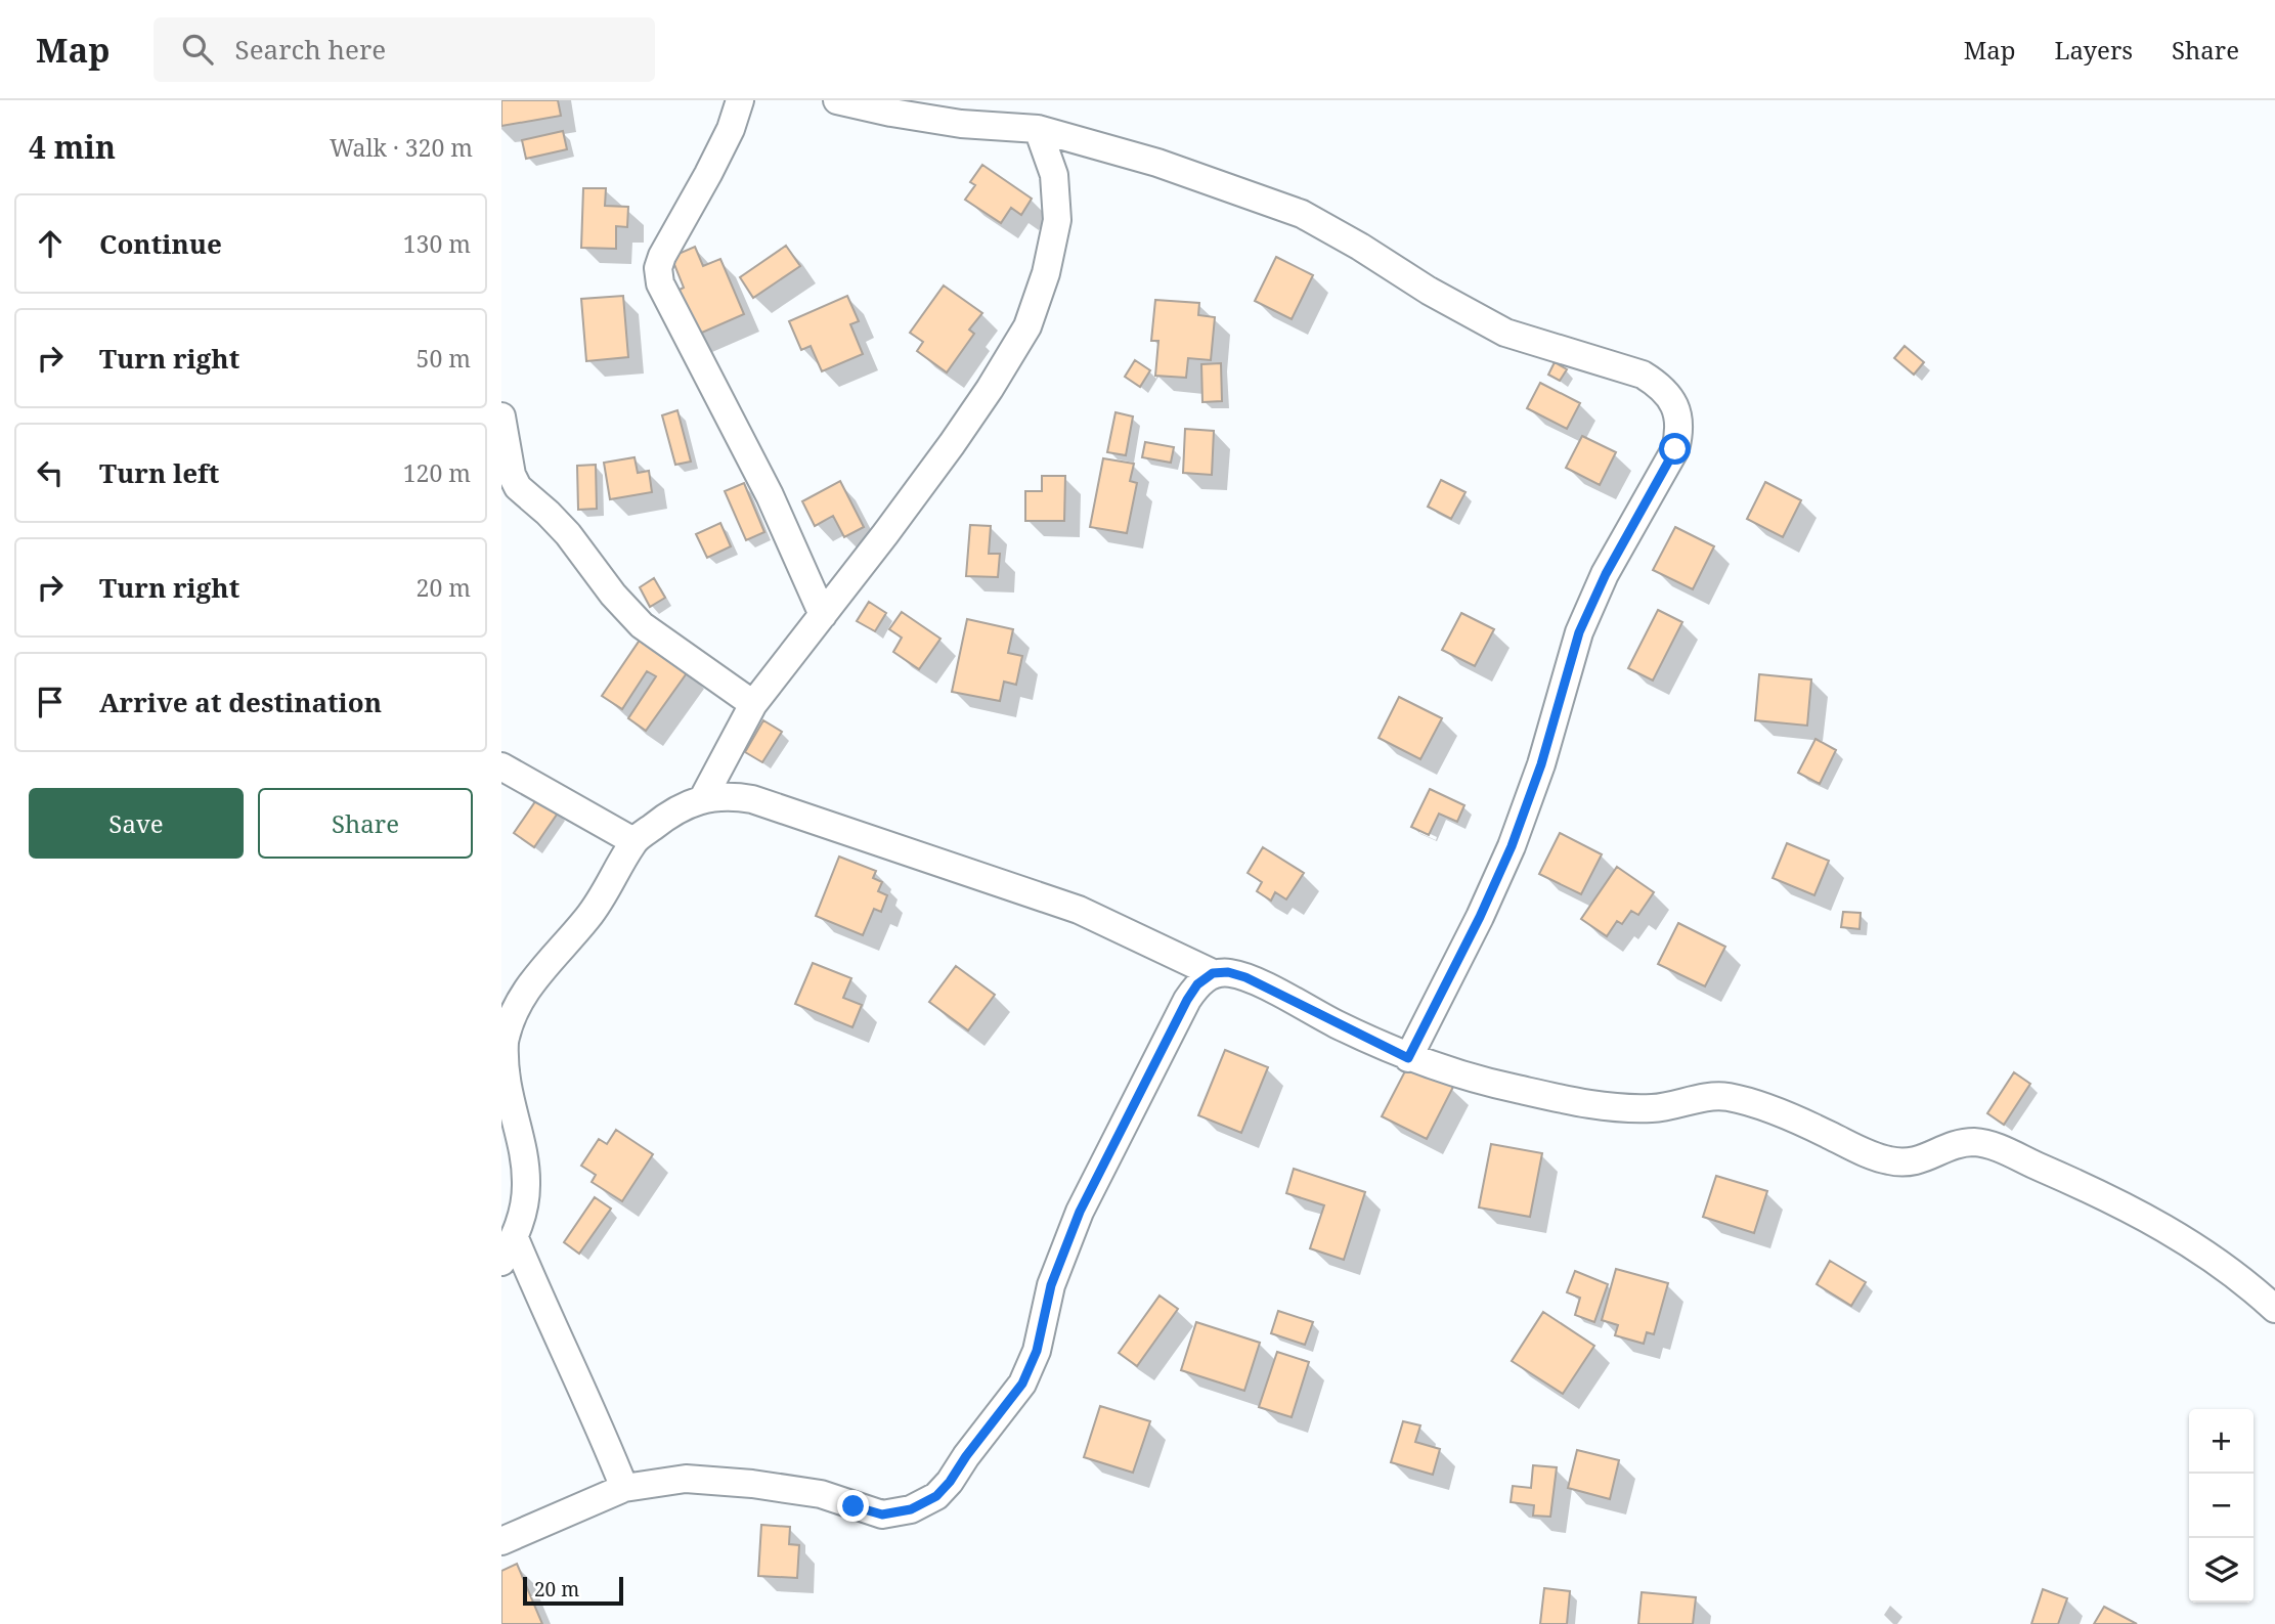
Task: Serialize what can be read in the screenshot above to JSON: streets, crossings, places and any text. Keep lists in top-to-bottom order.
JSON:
{
  "scale_bar": "20 m",
  "page": {
    "header": "Map",
    "search": "Search here",
    "nav": ["Map", "Layers", "Share"],
    "heading": ["4 min", "Walk · 320 m"],
    "list": [
      ["Continue", "130 m"],
      ["Turn right", "50 m"],
      ["Turn left", "120 m"],
      ["Turn right", "20 m"],
      "Arrive at destination"
    ],
    "buttons": ["Save", "Share"],
    "map_buttons": ["+", "−"],
    "scale": "20 m"
  }
}
